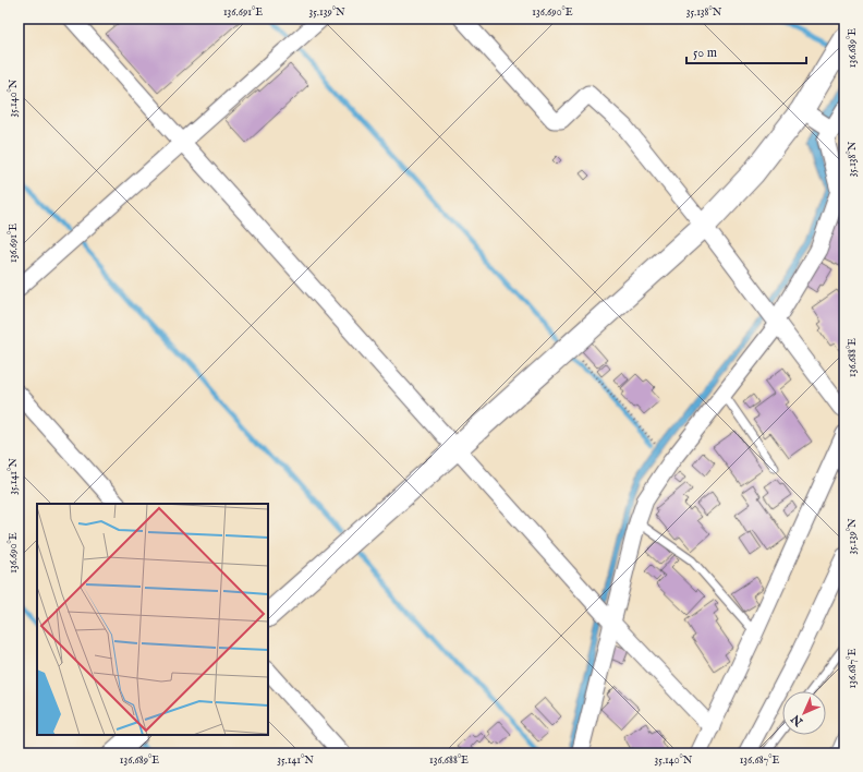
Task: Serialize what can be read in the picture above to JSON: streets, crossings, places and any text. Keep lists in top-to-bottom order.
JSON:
{
  "scale_bar": "50 m",
  "north": "bottom left",
  "coordinates": [
    "136.691°E",
    "35.139°N",
    "136.690°E",
    "35.138°N",
    "136.689°E",
    "35.140°N",
    "136.688°E",
    "35.141°N",
    "136.687°E"
  ]
}
